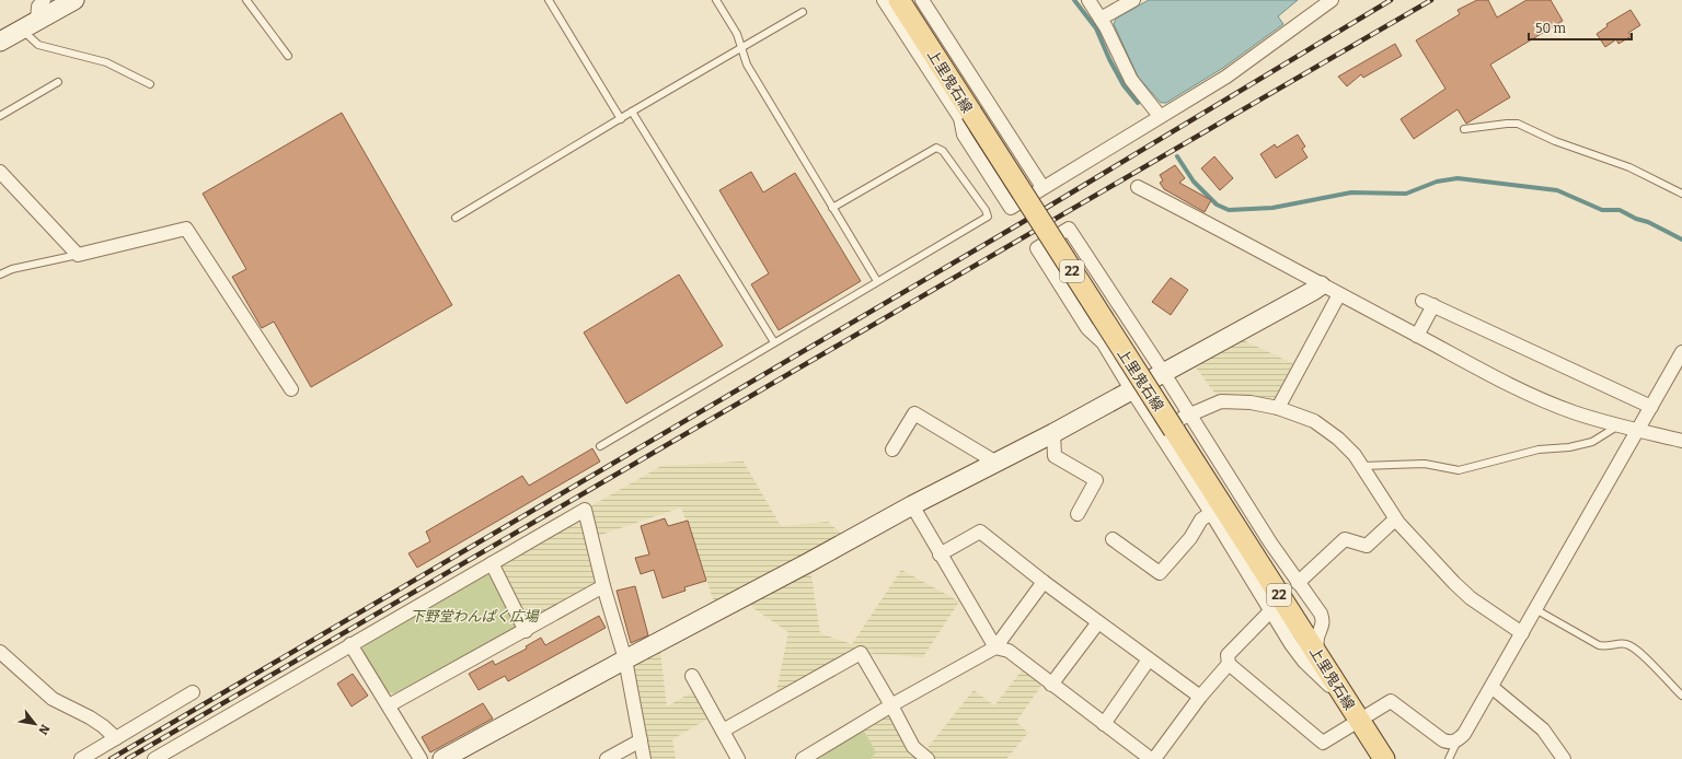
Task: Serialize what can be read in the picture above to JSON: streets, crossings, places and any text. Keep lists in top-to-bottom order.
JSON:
{
  "streets": {
    "main road": ["上里鬼石線", "22"]
  },
  "parks": ["下野堂わんぱく広場"],
  "scale_bar": "50 m",
  "north": "bottom right"
}
